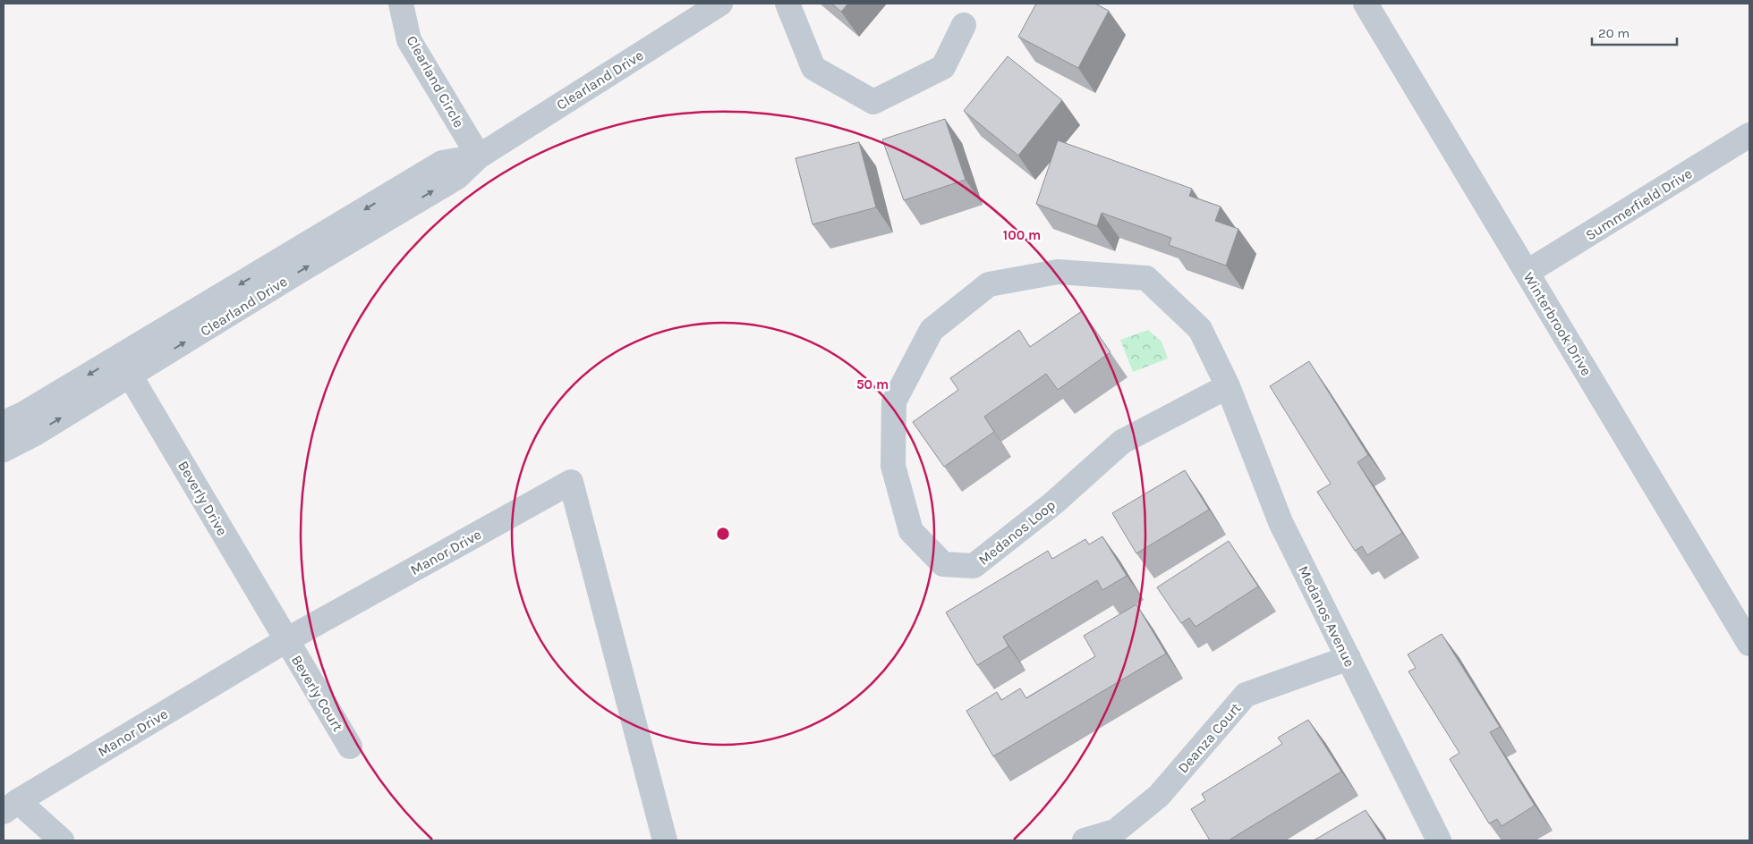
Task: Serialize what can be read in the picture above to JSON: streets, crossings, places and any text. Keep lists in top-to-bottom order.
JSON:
{
  "streets": {
    "street": [
      "Clearland Drive",
      "Clearland Circle",
      "Summerfield Drive",
      "Winterbrook Drive",
      "Beverly Drive",
      "Medanos Loop",
      "Manor Drive",
      "Medanos Avenue",
      "Beverly Court",
      "Deanza Court"
    ]
  },
  "crossings": [
    ["Clearland Drive", "Clearland Circle"],
    ["Clearland Drive", "Beverly Drive"],
    ["Summerfield Drive", "Winterbrook Drive"],
    ["Beverly Drive", "Manor Drive"],
    ["Beverly Drive", "Beverly Court"],
    ["Medanos Loop", "Medanos Avenue"],
    ["Manor Drive", "Beverly Court"],
    ["Medanos Avenue", "Deanza Court"]
  ],
  "scale_bar": "20 m",
  "rings": ["100 m", "50 m"]
}
